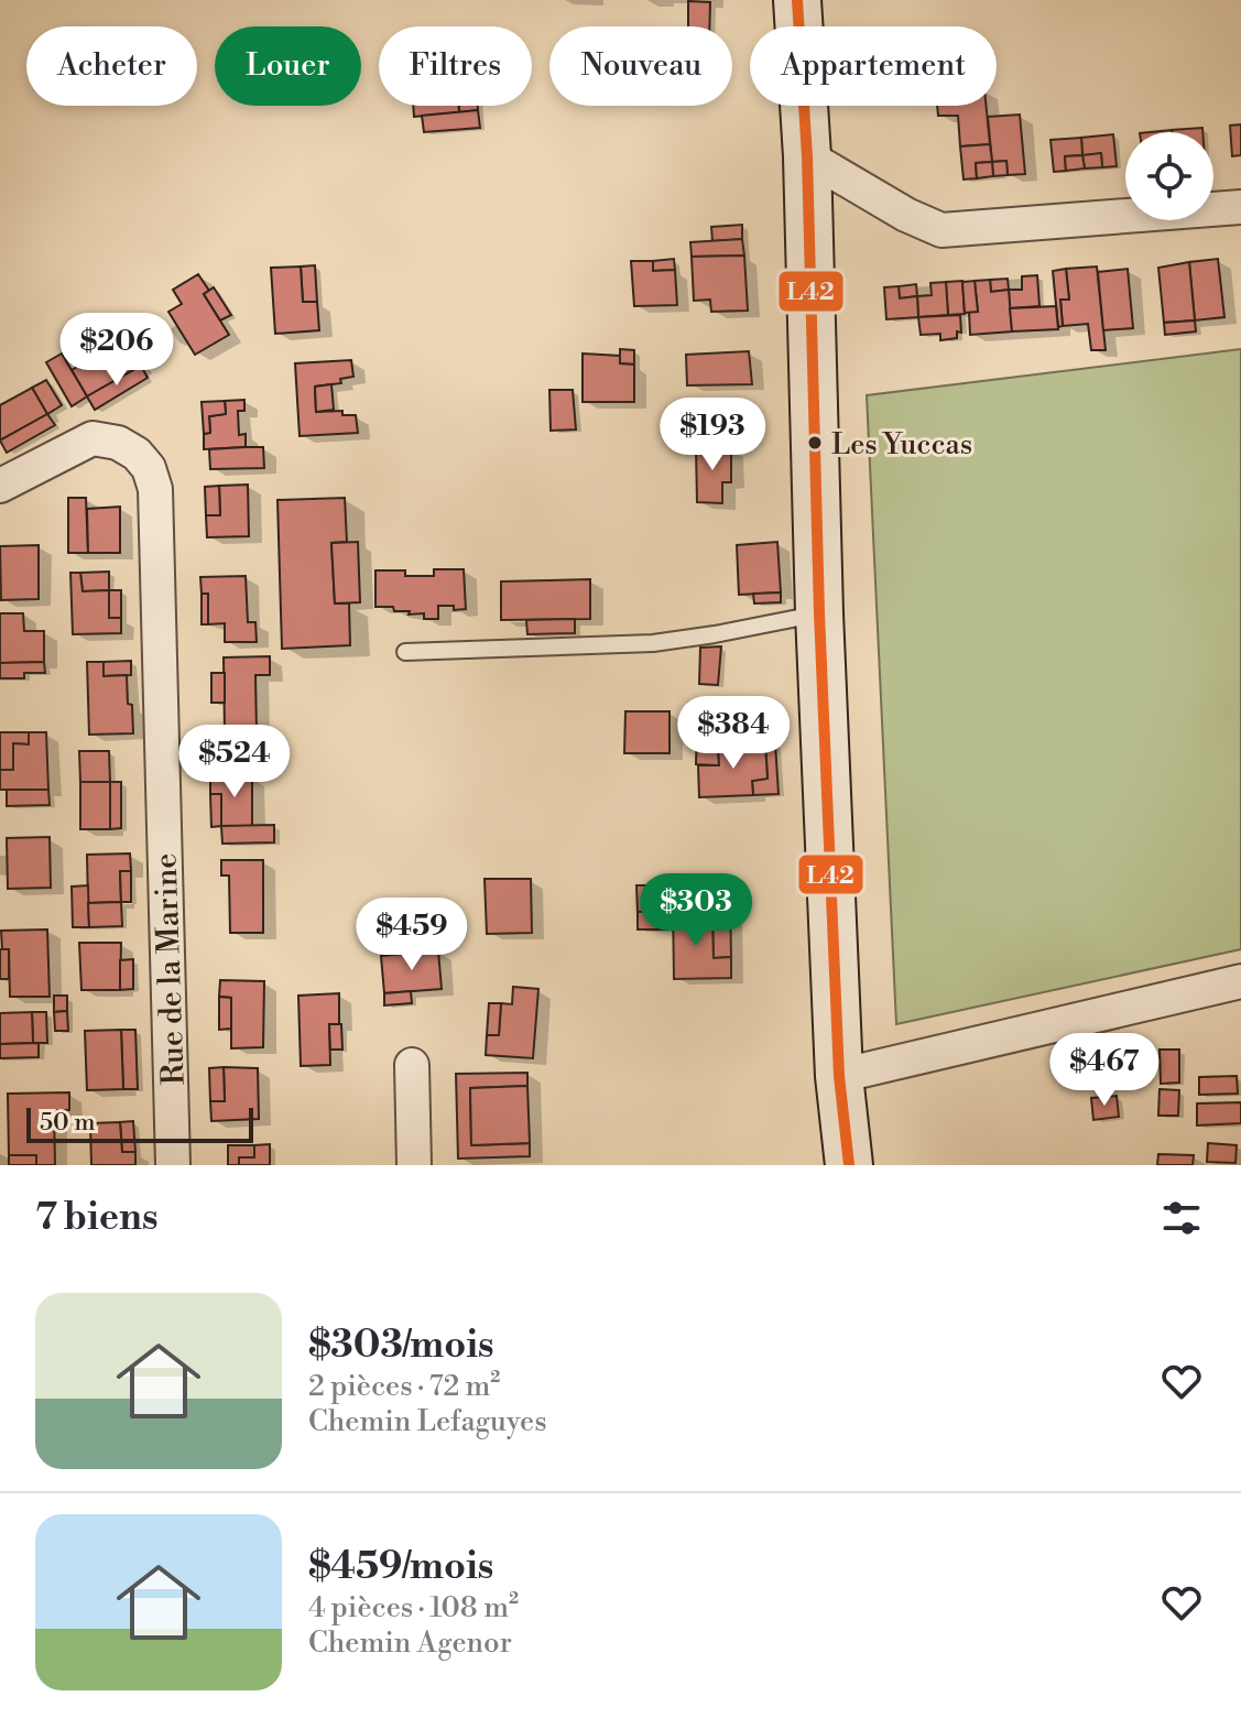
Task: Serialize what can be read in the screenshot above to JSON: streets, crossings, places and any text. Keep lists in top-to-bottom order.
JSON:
{
  "streets": {
    "street": ["Rue de la Marine"]
  },
  "places": ["Les Yuccas"],
  "lines": ["transit line L42"],
  "scale_bar": "50 m",
  "page": {
    "chip": [
      "Acheter",
      "Louer",
      "Filtres",
      "Nouveau",
      "Appartement"
    ],
    "price": [
      "$206",
      "$193",
      "$384",
      "$524",
      "$303",
      "$459",
      "$467"
    ],
    "scale": "50 m",
    "heading": "7 biens",
    "list": [
      {
        "name": "$303/mois",
        "note": "2 pièces · 72 m² · Chemin Lefaguyes"
      },
      {
        "name": "$459/mois",
        "note": "4 pièces · 108 m² · Chemin Agenor"
      }
    ]
  }
}
